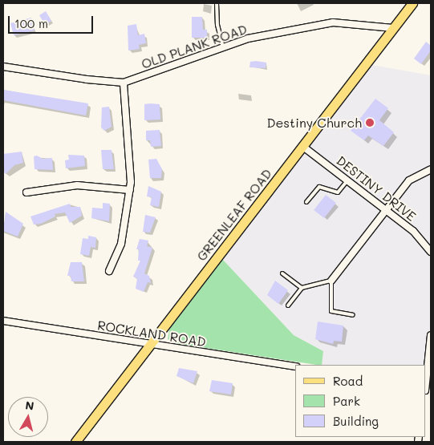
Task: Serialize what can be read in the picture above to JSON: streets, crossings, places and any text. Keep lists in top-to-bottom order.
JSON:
{
  "streets": {
    "main road": ["GREENLEAF ROAD"],
    "street": ["OLD PLANK ROAD", "DESTINY DRIVE", "ROCKLAND ROAD"]
  },
  "crossings": [
    ["OLD PLANK ROAD", "GREENLEAF ROAD"],
    ["DESTINY DRIVE", "GREENLEAF ROAD"],
    ["GREENLEAF ROAD", "ROCKLAND ROAD"]
  ],
  "places": ["Destiny Church"],
  "legend": ["Road", "Park", "Building"],
  "scale_bar": "100 m",
  "north": "top"
}
